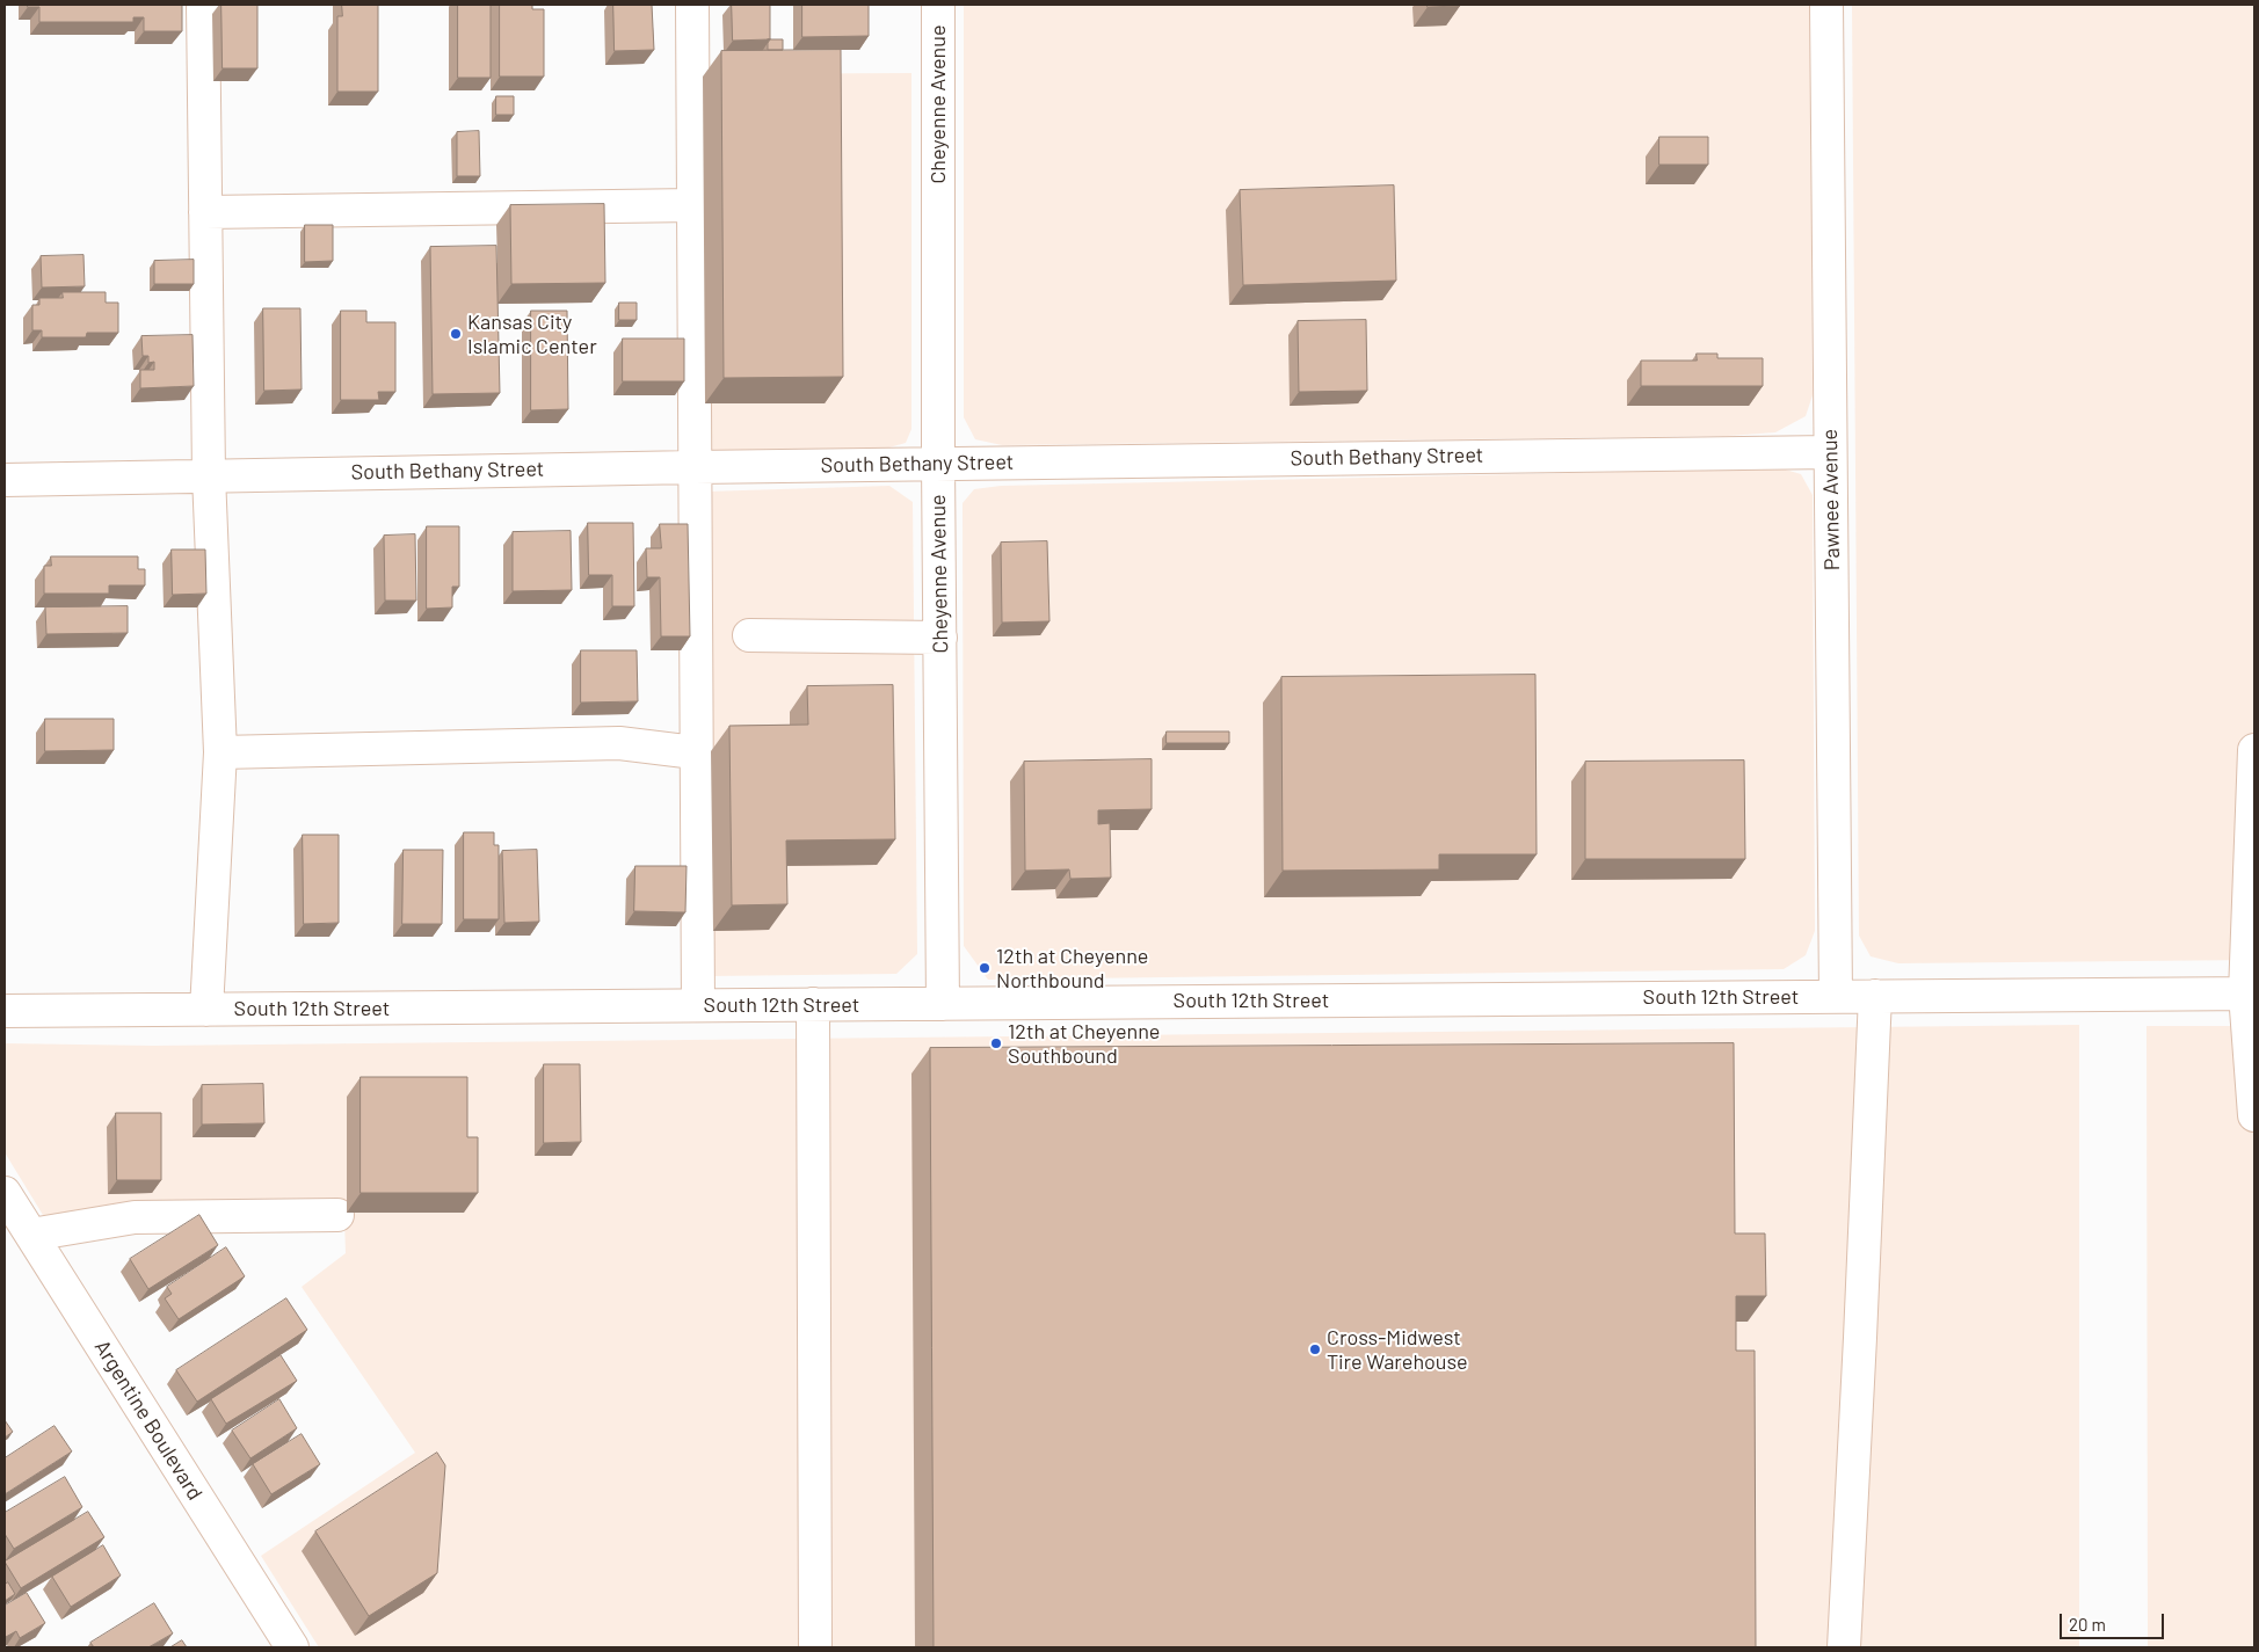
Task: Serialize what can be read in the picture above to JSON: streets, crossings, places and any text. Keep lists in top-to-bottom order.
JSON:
{
  "streets": {
    "street": [
      "Cheyenne Avenue",
      "South Bethany Street",
      "Pawnee Avenue",
      "South 12th Street",
      "Argentine Boulevard"
    ]
  },
  "crossings": [
    ["Cheyenne Avenue", "South Bethany Street"],
    ["Cheyenne Avenue", "South 12th Street"],
    ["South Bethany Street", "Pawnee Avenue"],
    ["Pawnee Avenue", "South 12th Street"]
  ],
  "places": [
    "Kansas City Islamic Center",
    "12th at Cheyenne Northbound",
    "12th at Cheyenne Southbound",
    "Cross-Midwest Tire Warehouse"
  ],
  "scale_bar": "20 m"
}
